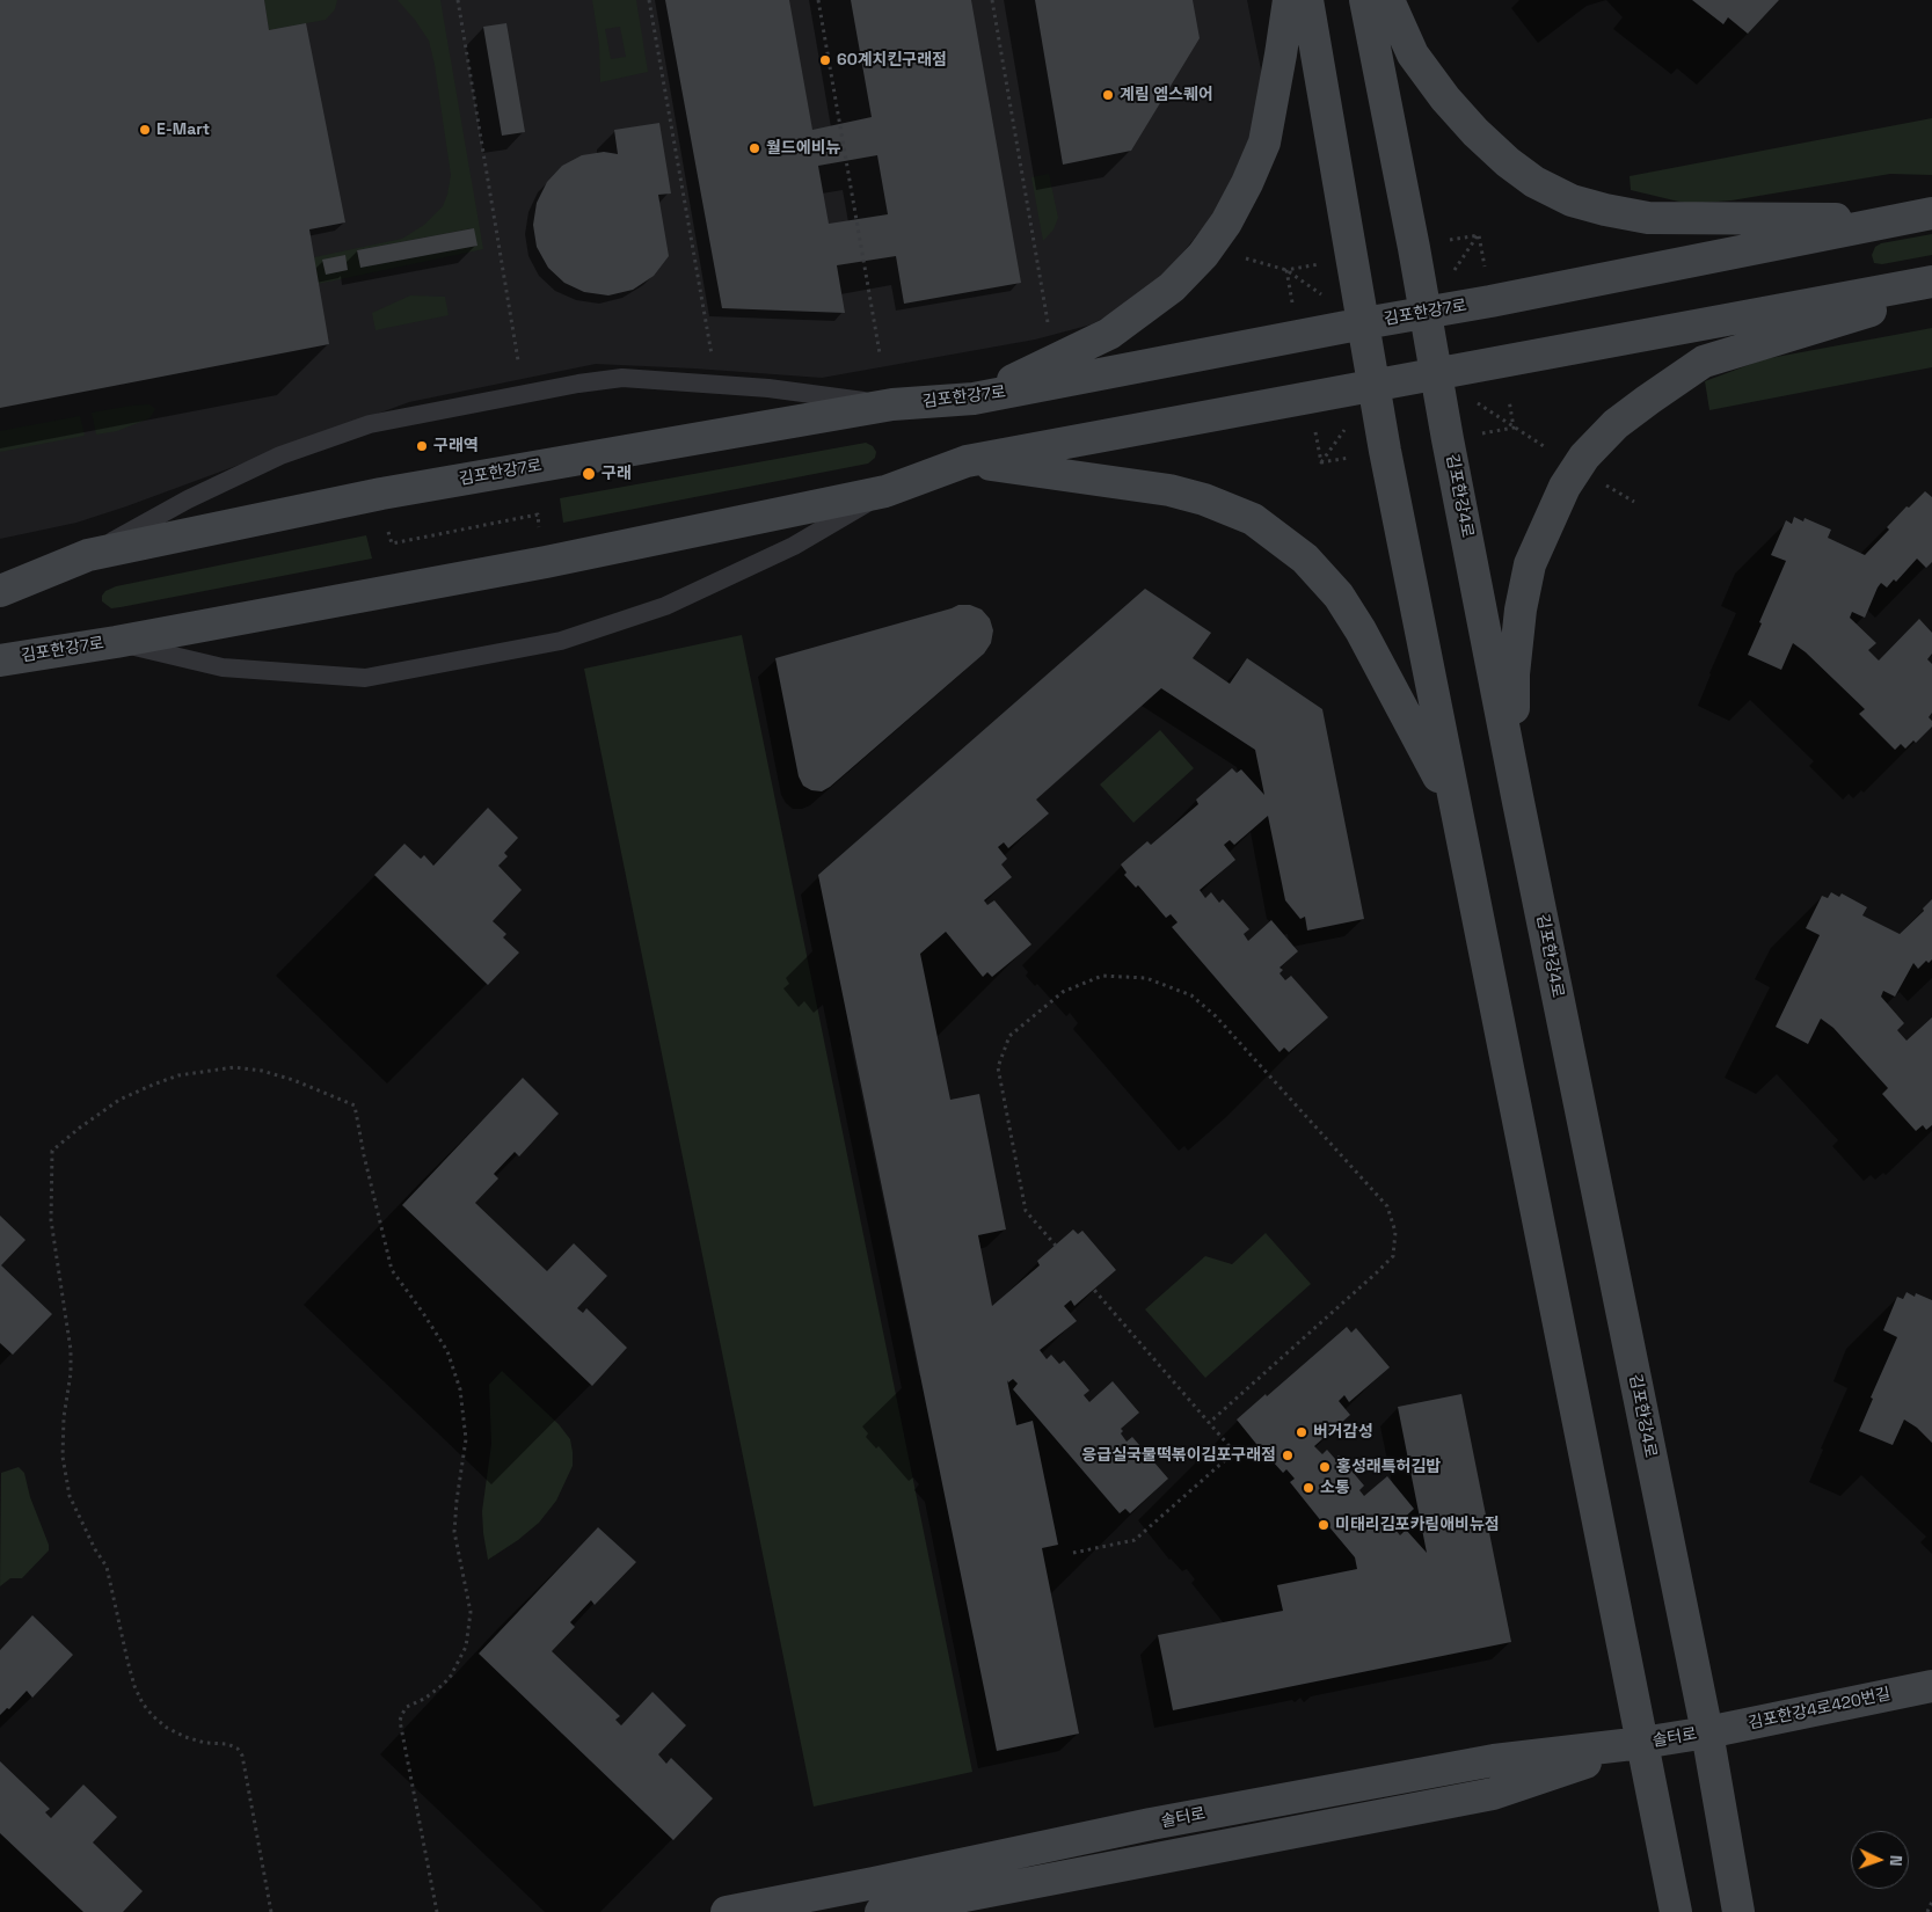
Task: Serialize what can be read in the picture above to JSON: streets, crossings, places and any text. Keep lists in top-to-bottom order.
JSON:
{
  "streets": {
    "street": [
      "김포한강7로",
      "김포한강4로",
      "김포한강4로420번길",
      "솔터로"
    ]
  },
  "crossings": [
    ["김포한강7로", "김포한강4로"],
    ["김포한강4로", "김포한강4로420번길"],
    ["김포한강4로", "솔터로"],
    ["김포한강4로420번길", "솔터로"]
  ],
  "places": [
    "60계치킨구래점",
    "계림 엠스퀘어",
    "E-Mart",
    "월드에비뉴",
    "구래역",
    "구래",
    "버거감성",
    "응급실국물떡볶이김포구래점",
    "홍성래특허김밥",
    "소통",
    "미태리김포카림애비뉴점"
  ],
  "north": "right"
}
